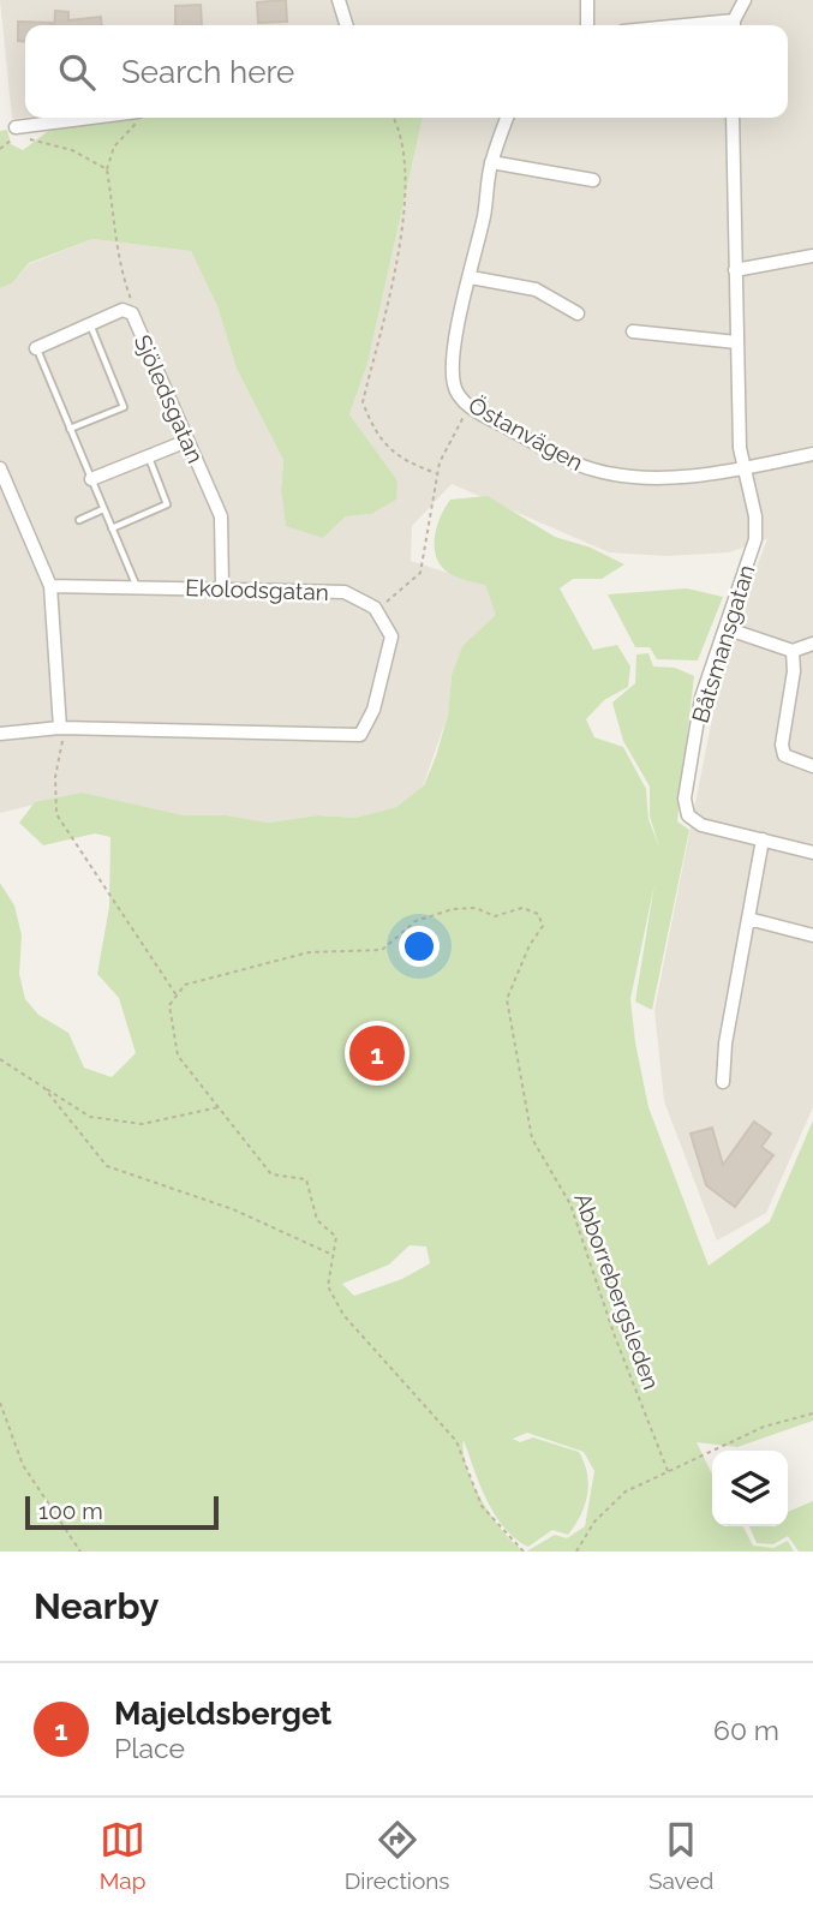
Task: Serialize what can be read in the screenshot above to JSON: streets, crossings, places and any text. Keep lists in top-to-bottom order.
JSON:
{
  "streets": {
    "street": [
      "Sjöledsgatan",
      "Östanvägen",
      "Ekolodsgatan",
      "Båtsmansgatan"
    ],
    "path": ["Abborrebergsleden"]
  },
  "crossings": [
    ["Sjöledsgatan", "Ekolodsgatan"],
    ["Östanvägen", "Båtsmansgatan"]
  ],
  "scale_bar": "100 m",
  "page": {
    "search": "Search here",
    "pins": "1",
    "scale": "100 m",
    "heading": "Nearby",
    "list": [
      {
        "mark": "1",
        "name": "Majeldsberget",
        "note": "Place",
        "value": "60 m"
      }
    ],
    "nav": ["Map", "Directions", "Saved"]
  }
}
